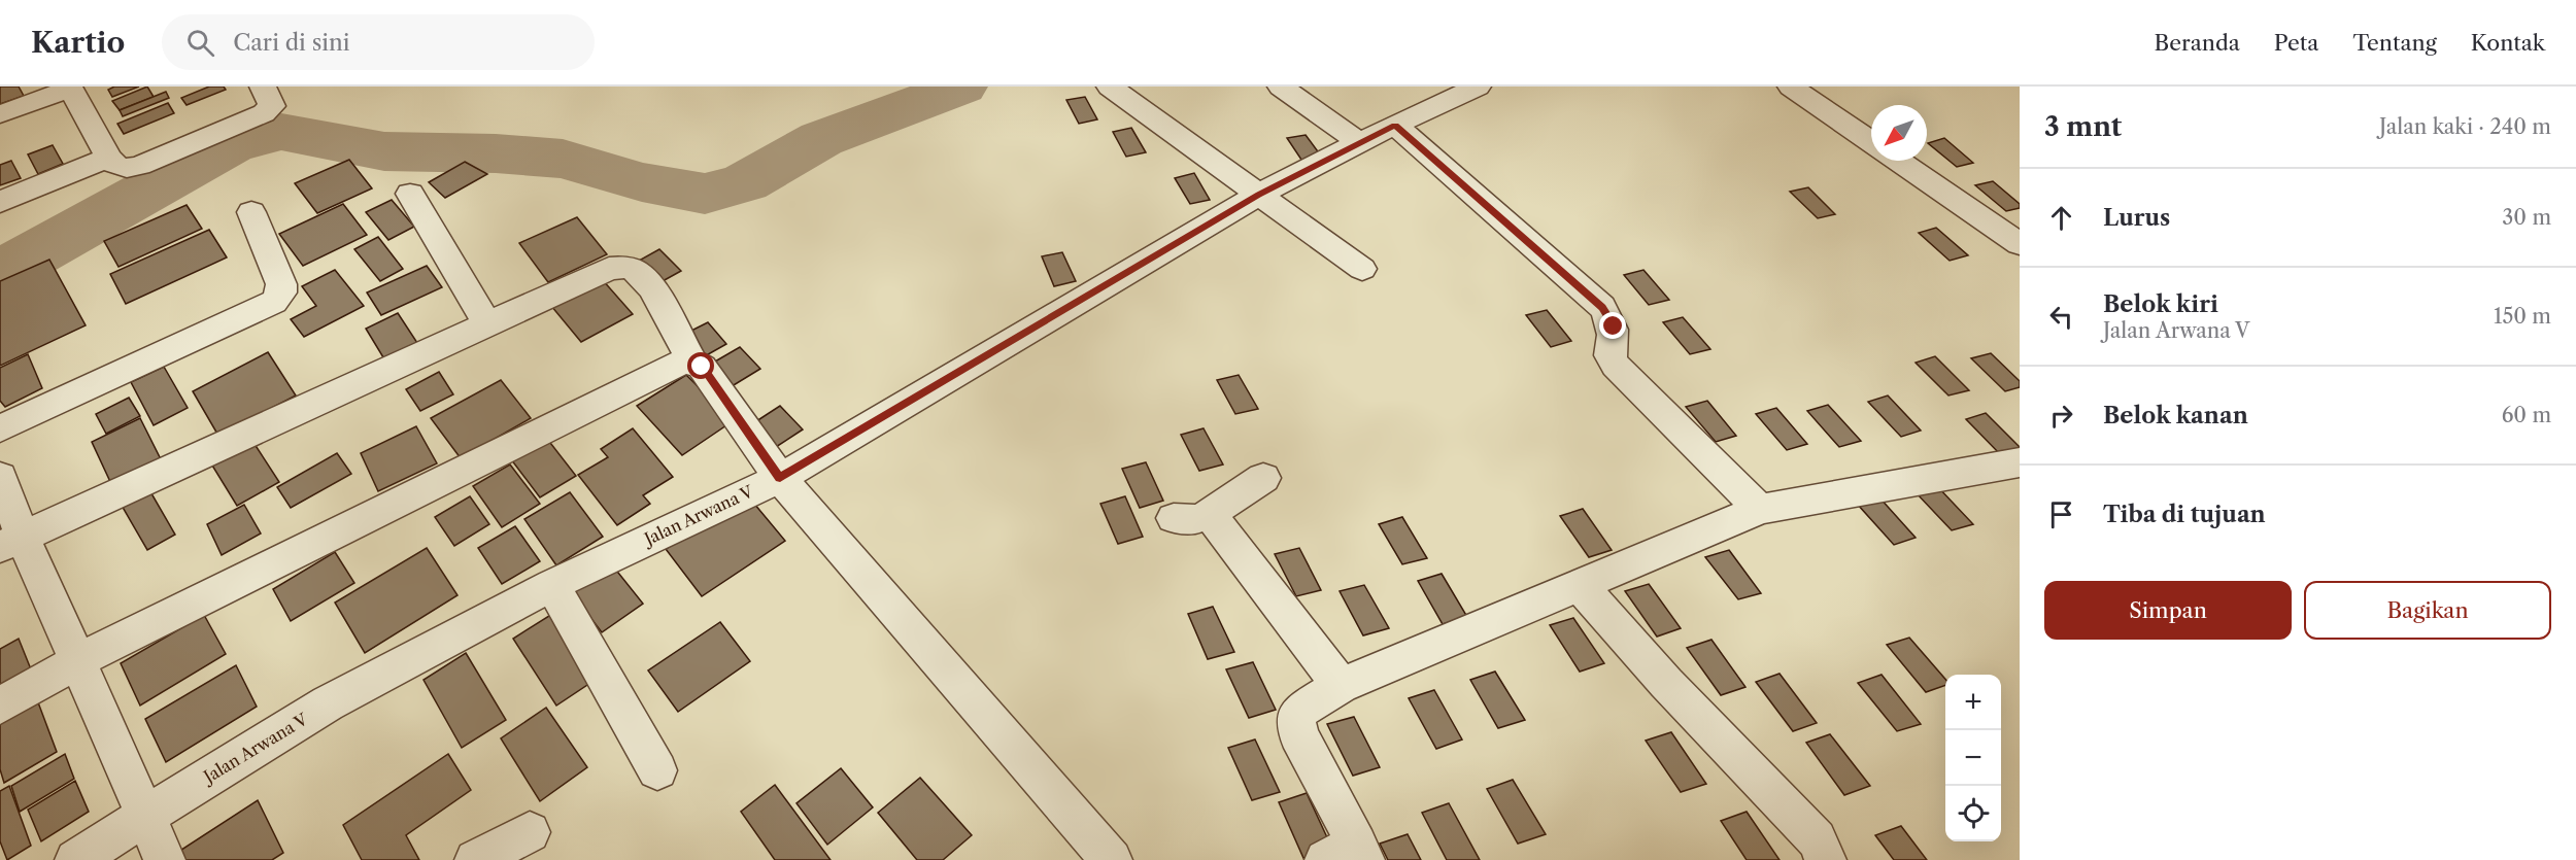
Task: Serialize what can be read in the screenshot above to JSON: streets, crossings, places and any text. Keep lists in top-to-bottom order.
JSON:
{
  "streets": {
    "street": ["Jalan Arwana V"]
  },
  "north": "bottom left",
  "page": {
    "header": "Kartio",
    "search": "Cari di sini",
    "nav": [
      "Beranda",
      "Peta",
      "Tentang",
      "Kontak"
    ],
    "heading": ["3 mnt", "Jalan kaki · 240 m"],
    "list": [
      ["Lurus", "30 m"],
      ["Belok kiri", "Jalan Arwana V", "150 m"],
      ["Belok kanan", "60 m"],
      "Tiba di tujuan"
    ],
    "buttons": ["Simpan", "Bagikan"],
    "map_buttons": ["+", "−"]
  }
}
